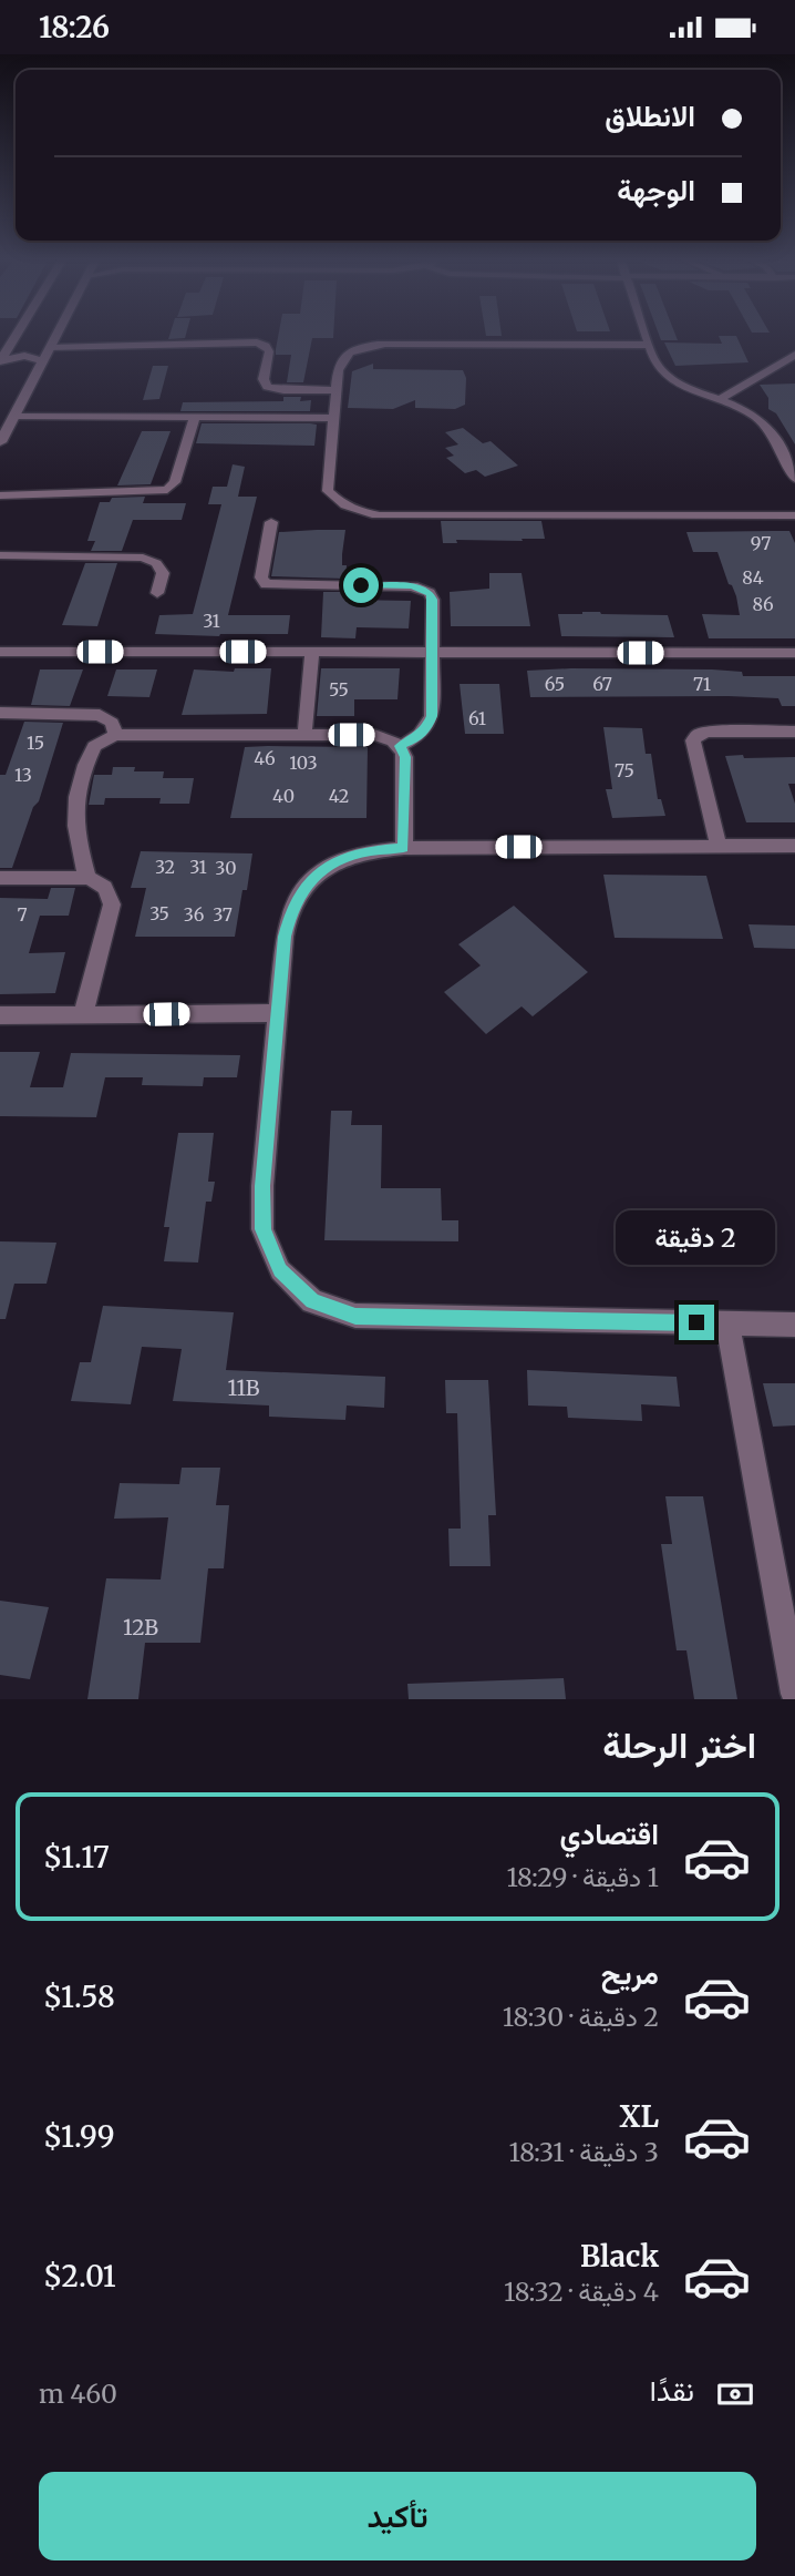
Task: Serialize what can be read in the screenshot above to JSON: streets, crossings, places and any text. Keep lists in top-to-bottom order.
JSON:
{
  "house_numbers": [
    "97",
    "84",
    "86",
    "31",
    "65",
    "67",
    "71",
    "55",
    "61",
    "15",
    "46",
    "103",
    "75",
    "13",
    "40",
    "42",
    "32",
    "31",
    "30",
    "35",
    "7",
    "36",
    "37",
    "11B",
    "12B"
  ],
  "page": {
    "status": "18:26",
    "banner": ["الانطلاق", "الوجهة"],
    "bubble": "2 دقيقة",
    "heading": "اختر الرحلة",
    "list": [
      {
        "name": "اقتصادي",
        "note": "1 دقيقة · 18:29",
        "value": "$1.17"
      },
      {
        "name": "مريح",
        "note": "2 دقيقة · 18:30",
        "value": "$1.58"
      },
      {
        "name": "XL",
        "note": "3 دقيقة · 18:31",
        "value": "$1.99"
      },
      {
        "name": "Black",
        "note": "4 دقيقة · 18:32",
        "value": "$2.01"
      }
    ],
    "pay": ["نقدًا", "460 m"],
    "buttons": "تأكيد"
  }
}
